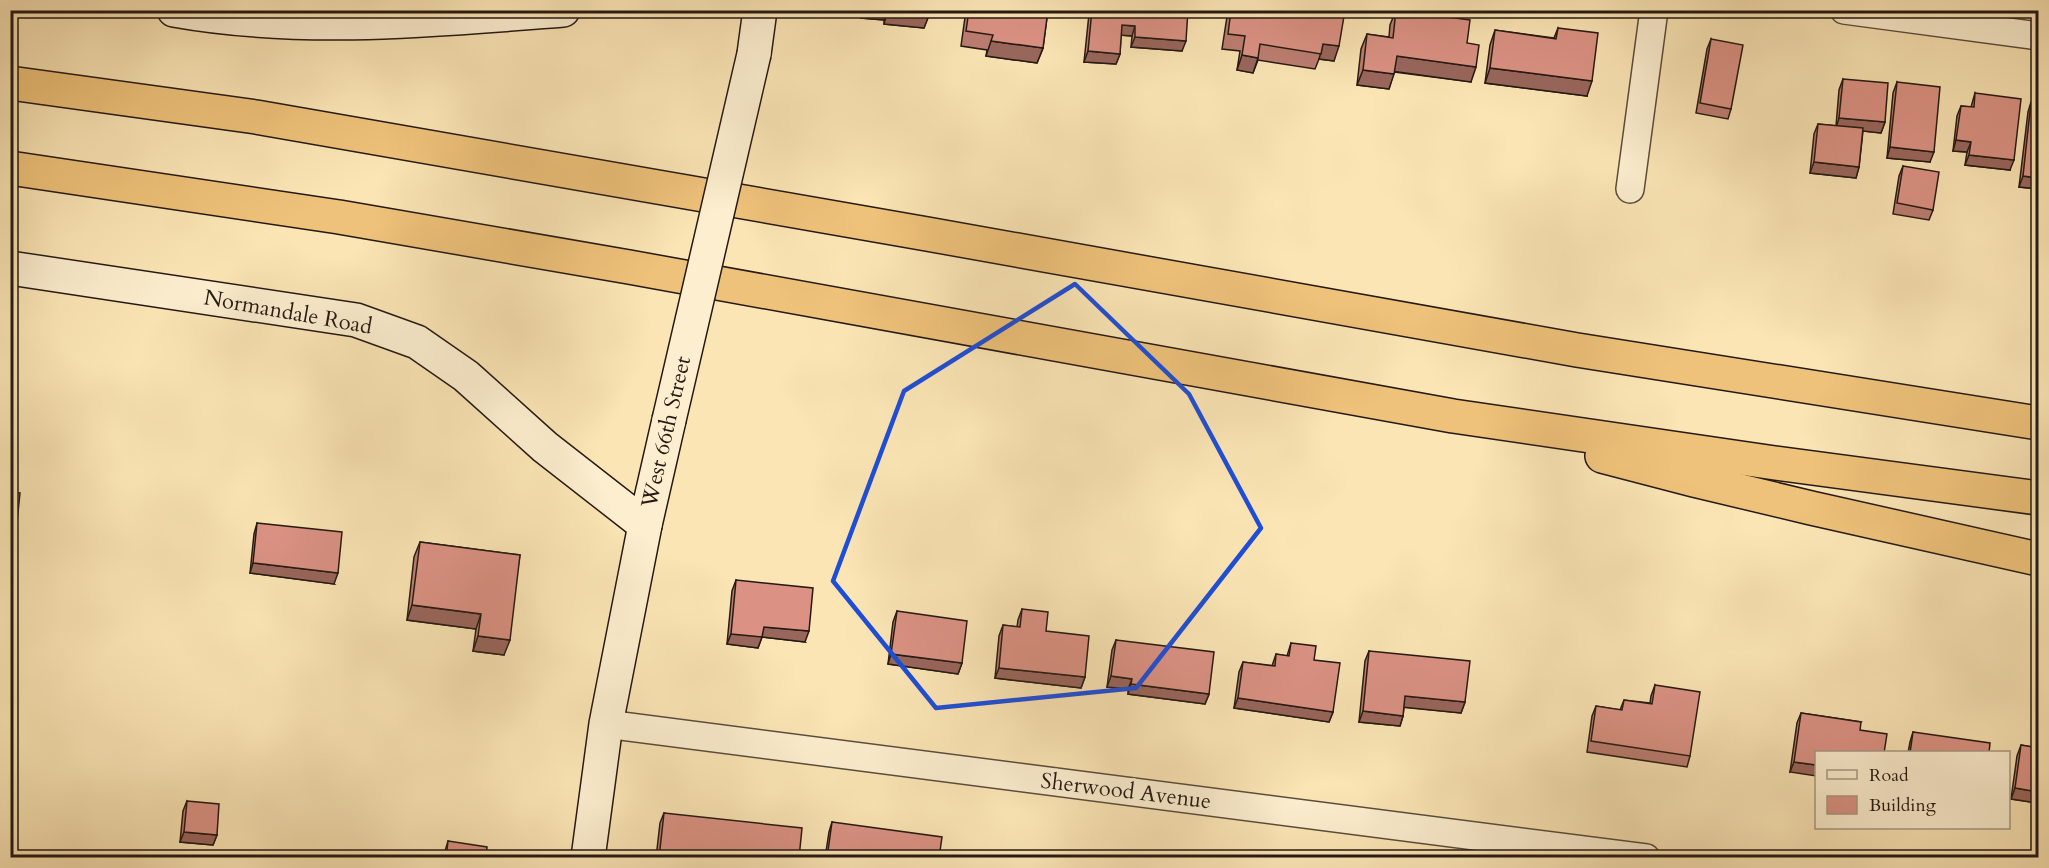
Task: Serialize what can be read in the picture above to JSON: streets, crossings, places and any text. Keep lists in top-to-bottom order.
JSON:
{
  "streets": {
    "street": ["Normandale Road", "West 66th Street", "Sherwood Avenue"]
  },
  "crossings": [
    ["Normandale Road", "West 66th Street"],
    ["West 66th Street", "Sherwood Avenue"]
  ],
  "legend": ["Road", "Building"]
}
